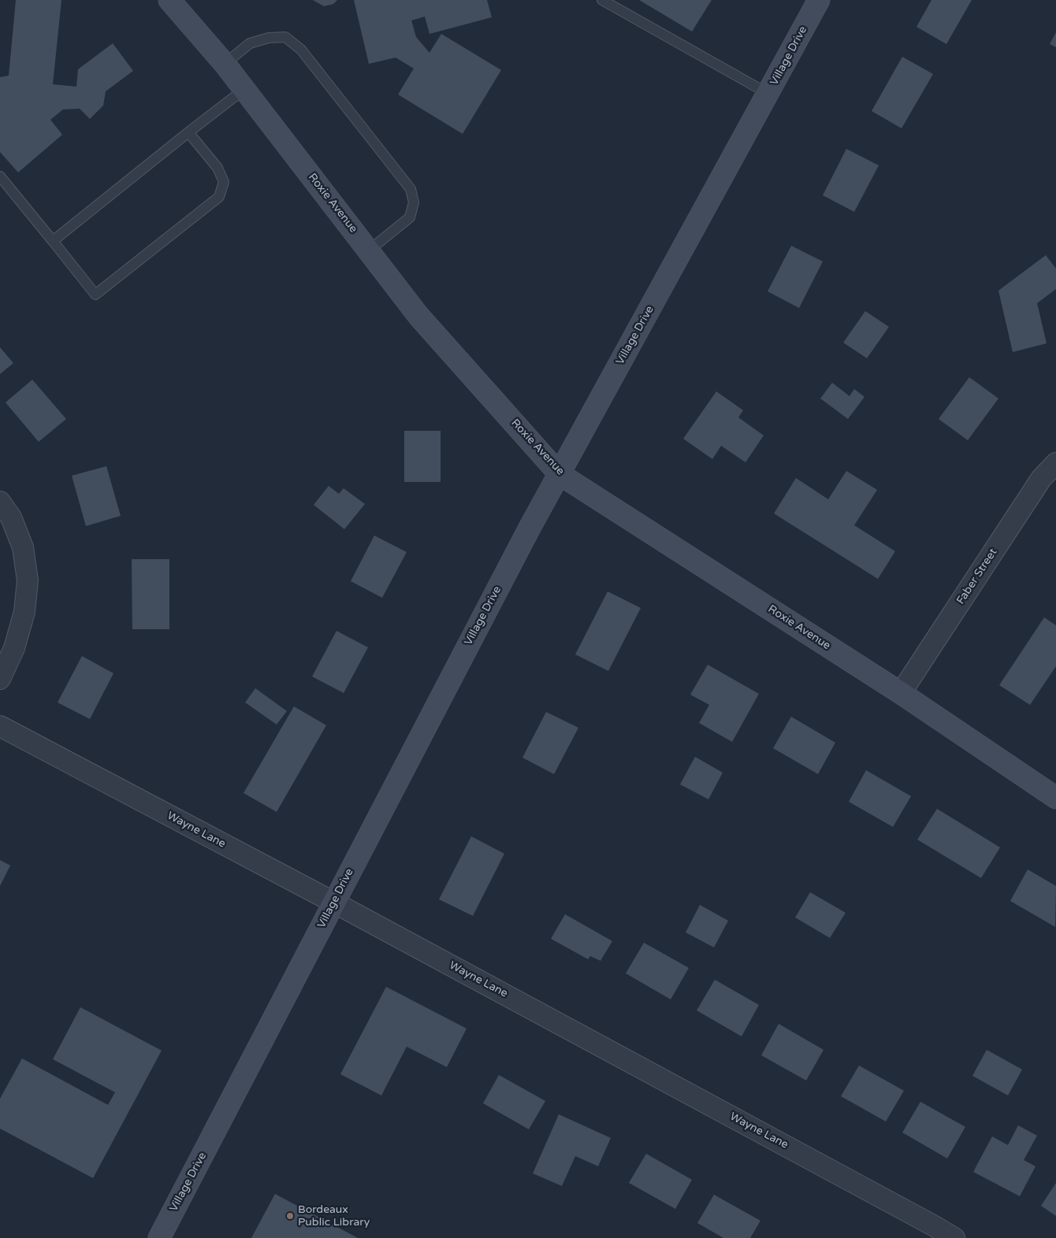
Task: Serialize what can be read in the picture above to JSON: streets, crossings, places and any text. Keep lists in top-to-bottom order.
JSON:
{
  "streets": {
    "main road": ["Village Drive", "Roxie Avenue"],
    "street": ["Faber Street", "Wayne Lane"]
  },
  "crossings": [
    ["Village Drive", "Roxie Avenue"],
    ["Village Drive", "Wayne Lane"],
    ["Roxie Avenue", "Faber Street"]
  ],
  "places": ["Bordeaux Public Library"]
}
